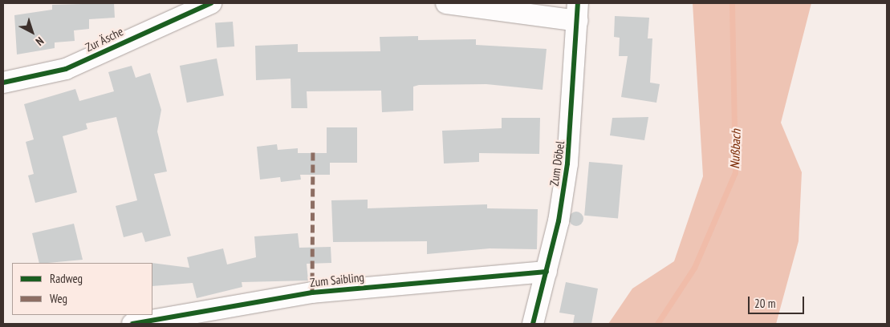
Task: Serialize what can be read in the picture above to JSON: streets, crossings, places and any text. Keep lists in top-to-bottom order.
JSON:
{
  "streets": {
    "street": ["Zur Äsche", "Zum Döbel", "Zum Saibling"]
  },
  "crossings": [
    ["Zum Döbel", "Zum Saibling"]
  ],
  "water": ["Nußbach"],
  "legend": ["Radweg", "Weg"],
  "scale_bar": "20 m",
  "north": "bottom right"
}
